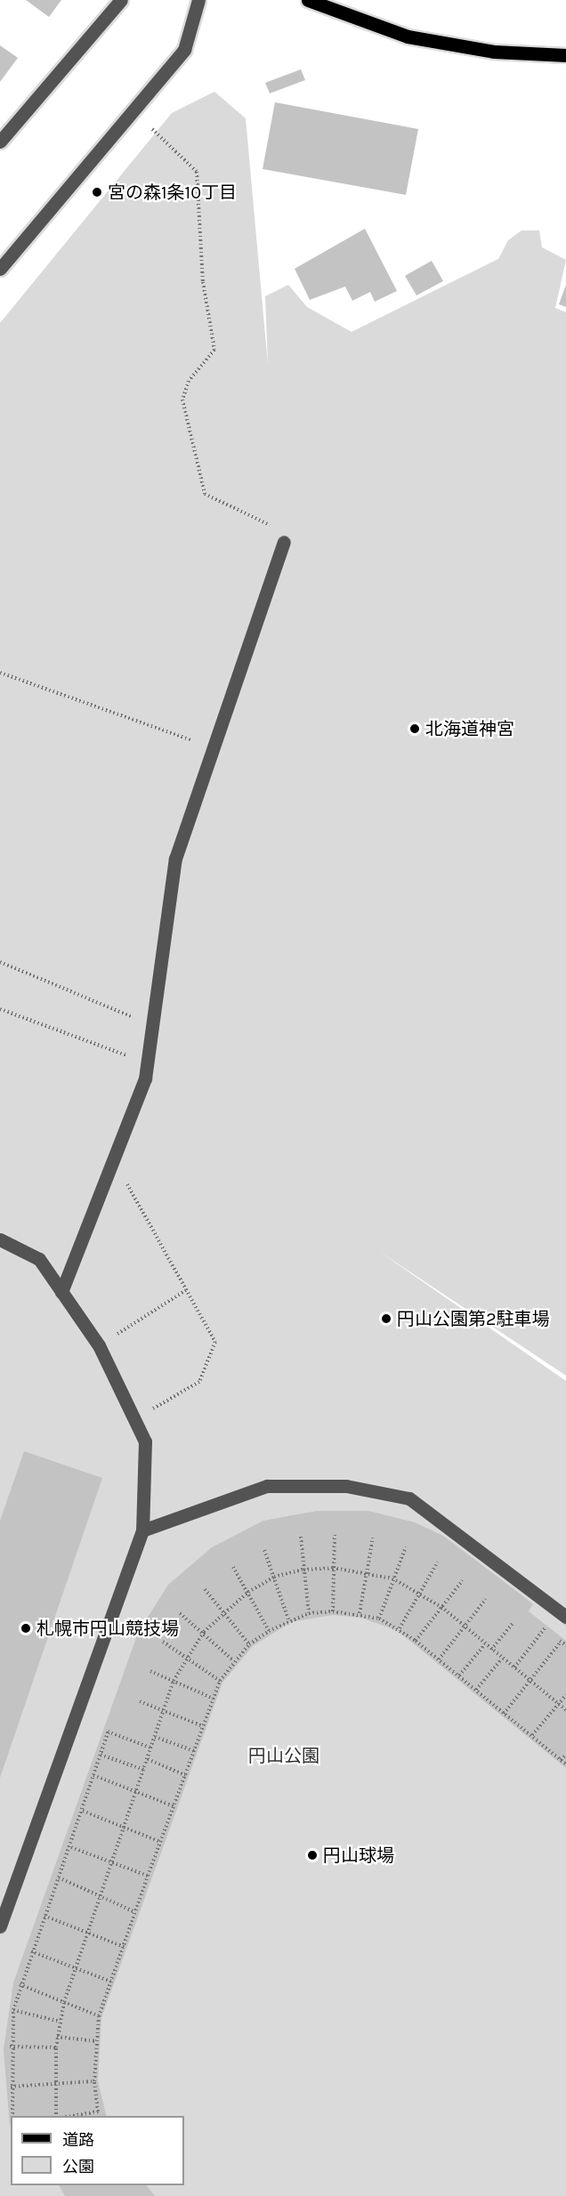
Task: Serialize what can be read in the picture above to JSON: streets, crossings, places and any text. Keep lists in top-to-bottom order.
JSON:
{
  "parks": ["円山公園"],
  "places": [
    "宮の森1条10丁目",
    "北海道神宮",
    "円山公園第2駐車場",
    "札幌市円山競技場",
    "円山球場"
  ],
  "legend": ["道路", "公園"]
}
